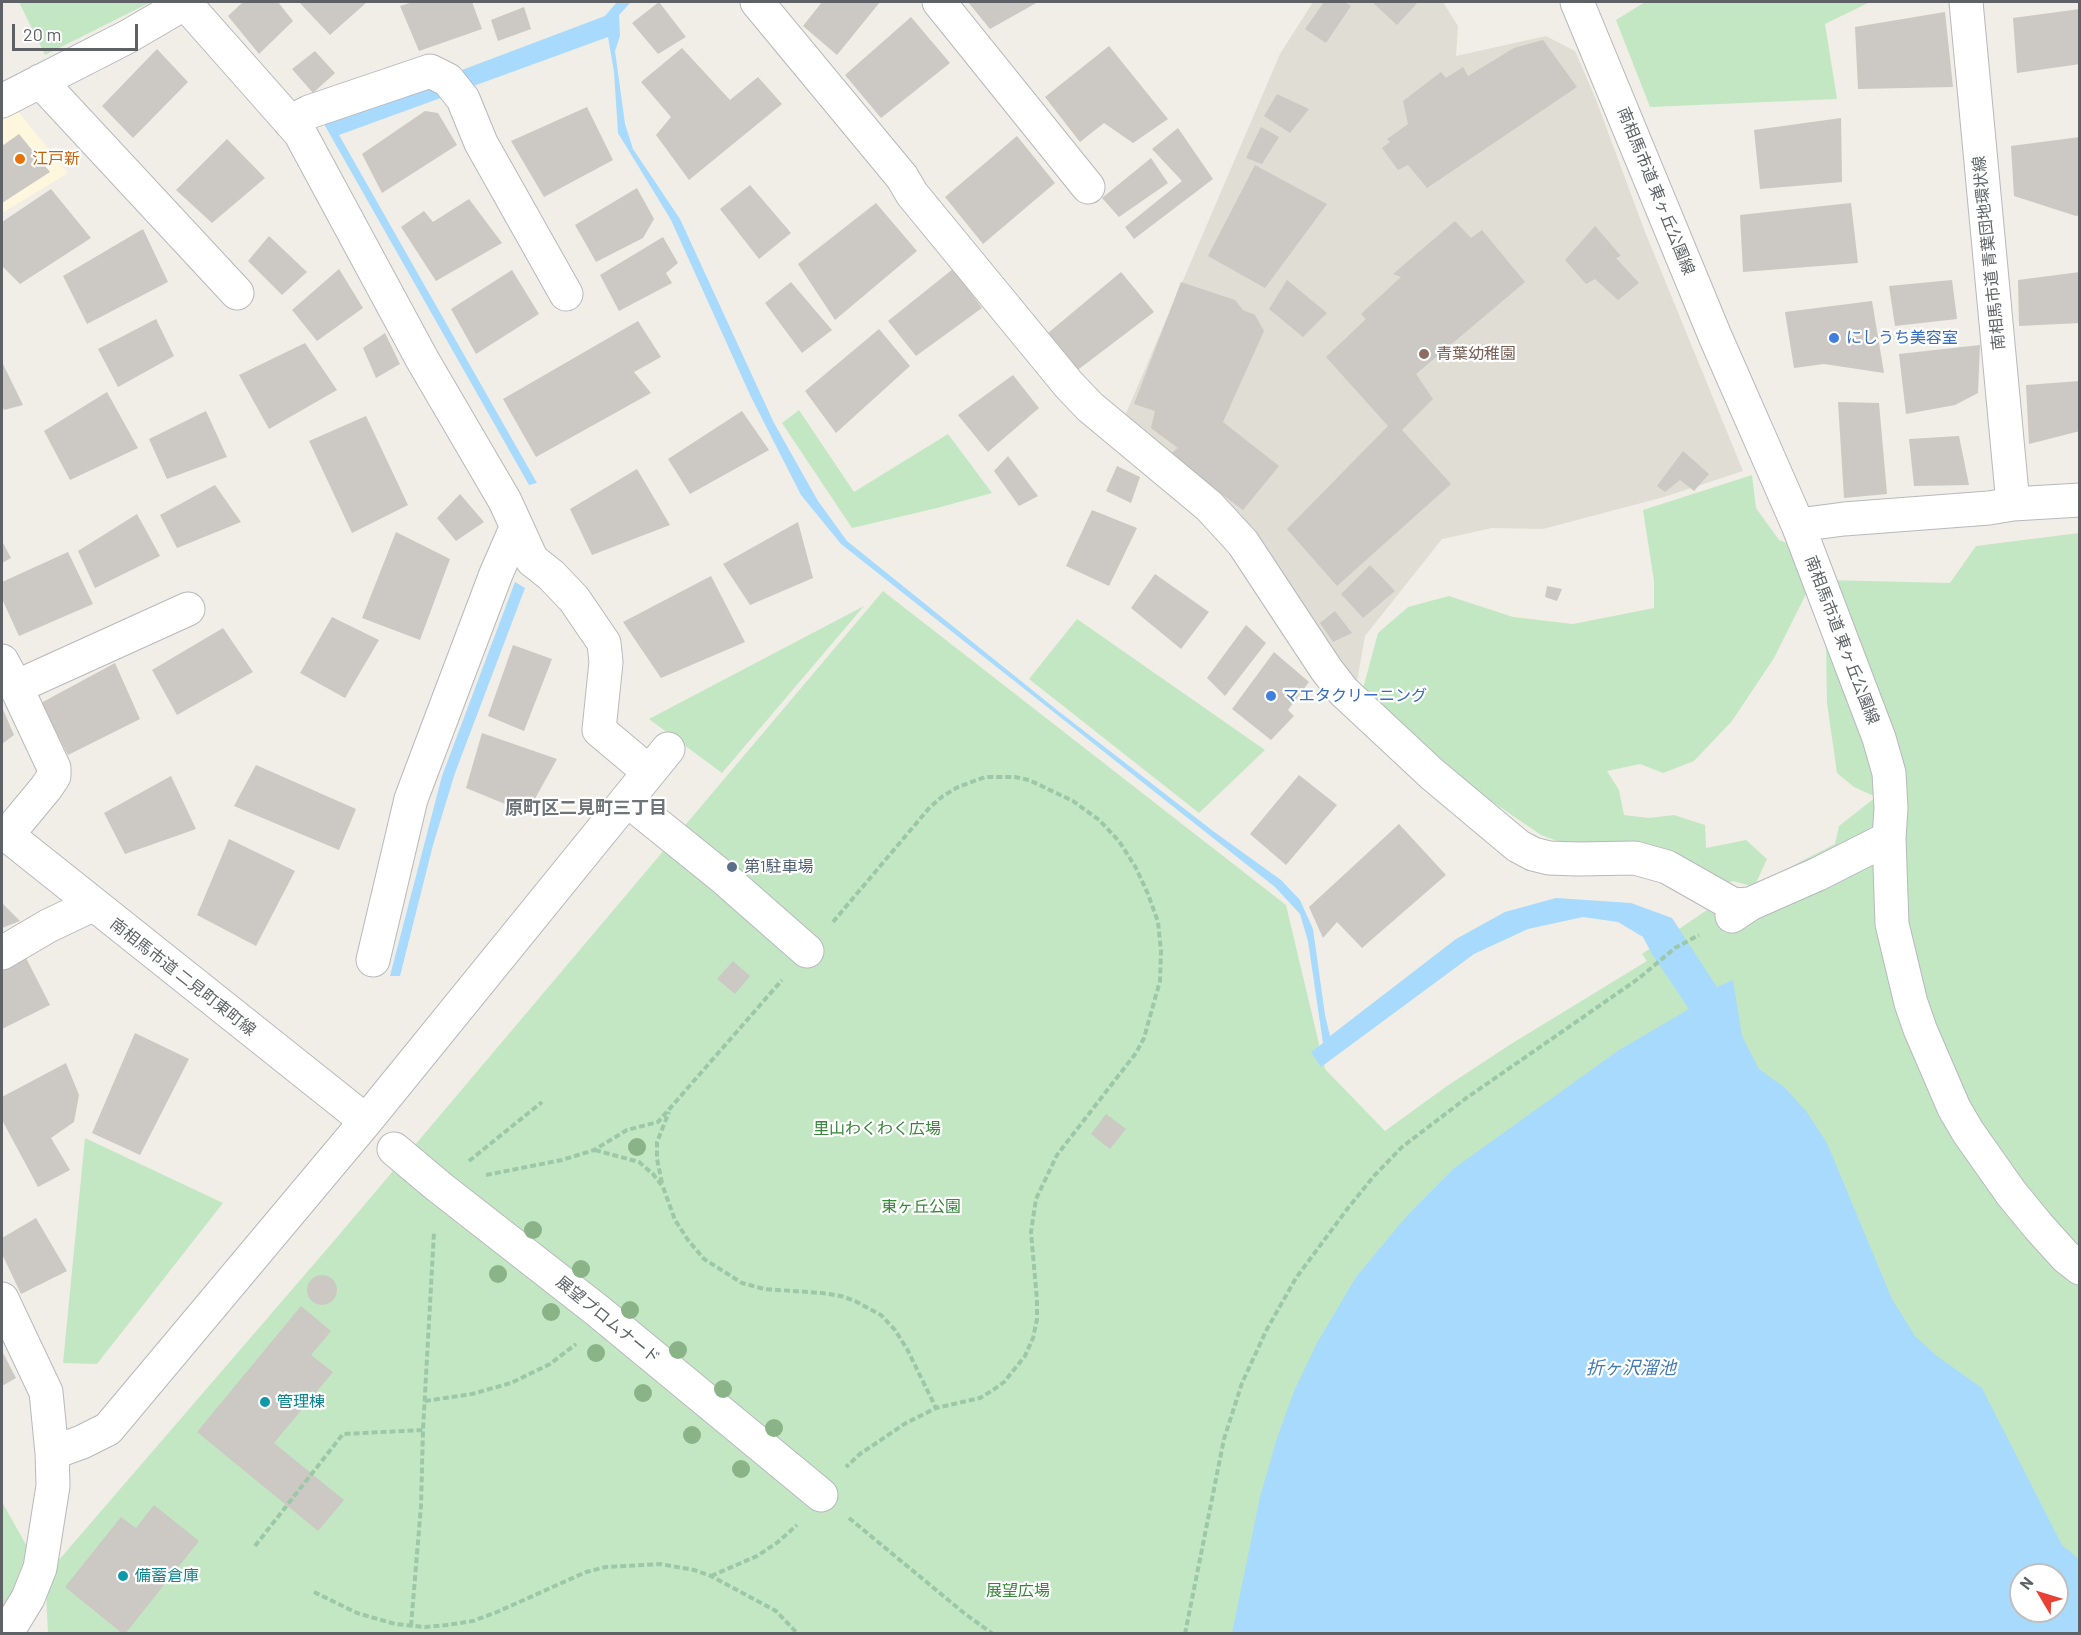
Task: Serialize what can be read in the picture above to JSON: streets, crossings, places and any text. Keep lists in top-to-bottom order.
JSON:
{
  "streets": {
    "street": [
      "南相馬市道 東ヶ丘公園線",
      "南相馬市道 青葉団地環状線",
      "南相馬市道 二見町東町線",
      "展望プロムナード"
    ]
  },
  "districts": ["原町区二見町三丁目"],
  "water": ["折ヶ沢溜池"],
  "parks": ["里山わくわく広場", "東ヶ丘公園", "展望広場"],
  "places": [
    "江戸新",
    "にしうち美容室",
    "青葉幼稚園",
    "マエタクリーニング",
    "第1駐車場",
    "管理棟",
    "備蓄倉庫"
  ],
  "scale_bar": "20 m",
  "north": "top left"
}
